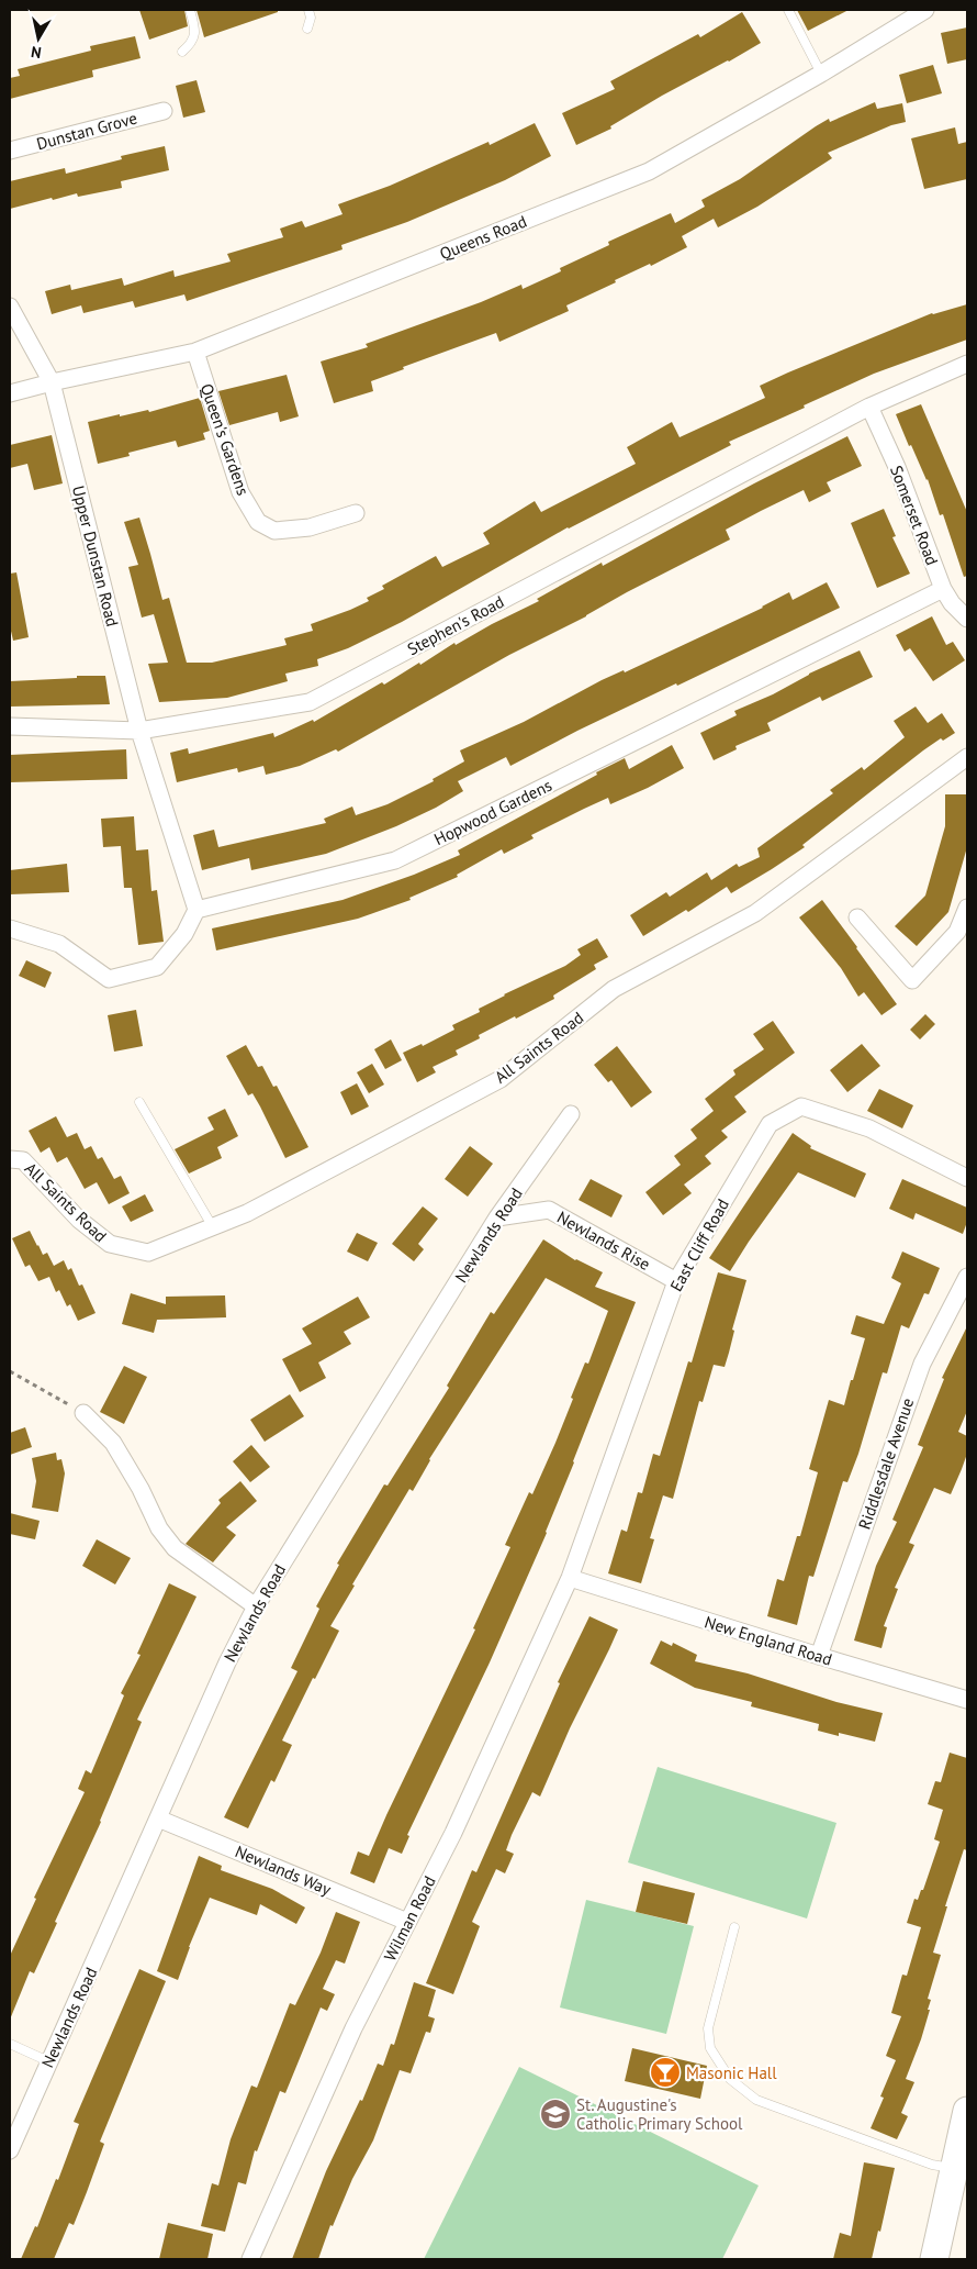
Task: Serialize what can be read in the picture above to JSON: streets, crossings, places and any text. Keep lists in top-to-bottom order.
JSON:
{
  "streets": {
    "street": [
      "Dunstan Grove",
      "Queens Road",
      "Queen's Gardens",
      "Somerset Road",
      "Upper Dunstan Road",
      "Stephen's Road",
      "Hopwood Gardens",
      "All Saints Road",
      "Newlands Road",
      "Newlands Rise",
      "East Cliff Road",
      "Riddlesdale Avenue",
      "New England Road",
      "Newlands Way",
      "Wilman Road"
    ]
  },
  "crossings": [
    ["Queens Road", "Queen's Gardens"],
    ["Queens Road", "Upper Dunstan Road"],
    ["Somerset Road", "Stephen's Road"],
    ["Somerset Road", "Hopwood Gardens"],
    ["Upper Dunstan Road", "Stephen's Road"],
    ["Newlands Road", "Newlands Rise"],
    ["Newlands Road", "Newlands Way"],
    ["Newlands Rise", "East Cliff Road"],
    ["East Cliff Road", "New England Road"],
    ["East Cliff Road", "Wilman Road"],
    ["Riddlesdale Avenue", "New England Road"],
    ["New England Road", "Wilman Road"],
    ["Newlands Way", "Wilman Road"]
  ],
  "places": {
    "bar": ["Masonic Hall"],
    "school or university": ["St. Augustine's Catholic Primary School"]
  },
  "north": "bottom"
}
